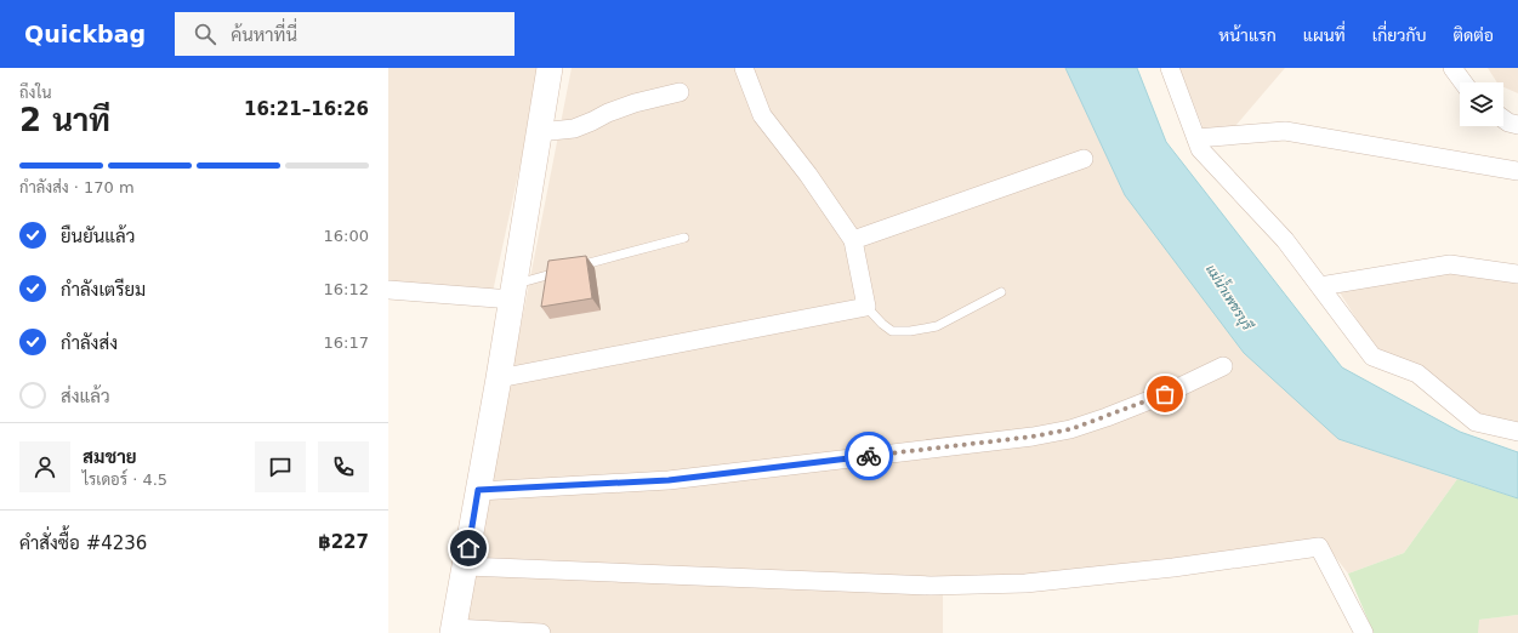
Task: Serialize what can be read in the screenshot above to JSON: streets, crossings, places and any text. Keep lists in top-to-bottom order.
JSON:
{
  "water": ["แม่น้ำเพชรบุรี"],
  "page": {
    "header": "Quickbag",
    "search": "ค้นหาที่นี่",
    "nav": [
      "หน้าแรก",
      "แผนที่",
      "เกี่ยวกับ",
      "ติดต่อ"
    ],
    "heading": ["2 นาที", "ถึงใน", "16:21–16:26"],
    "panel": [
      "สมชาย",
      "ไรเดอร์ · 4.5",
      "คำสั่งซื้อ #4236",
      "฿227"
    ],
    "bar": "กำลังส่ง · 170 m",
    "list": [
      ["ยืนยันแล้ว", "16:00"],
      ["กำลังเตรียม", "16:12"],
      ["กำลังส่ง", "16:17"],
      "ส่งแล้ว"
    ]
  }
}
